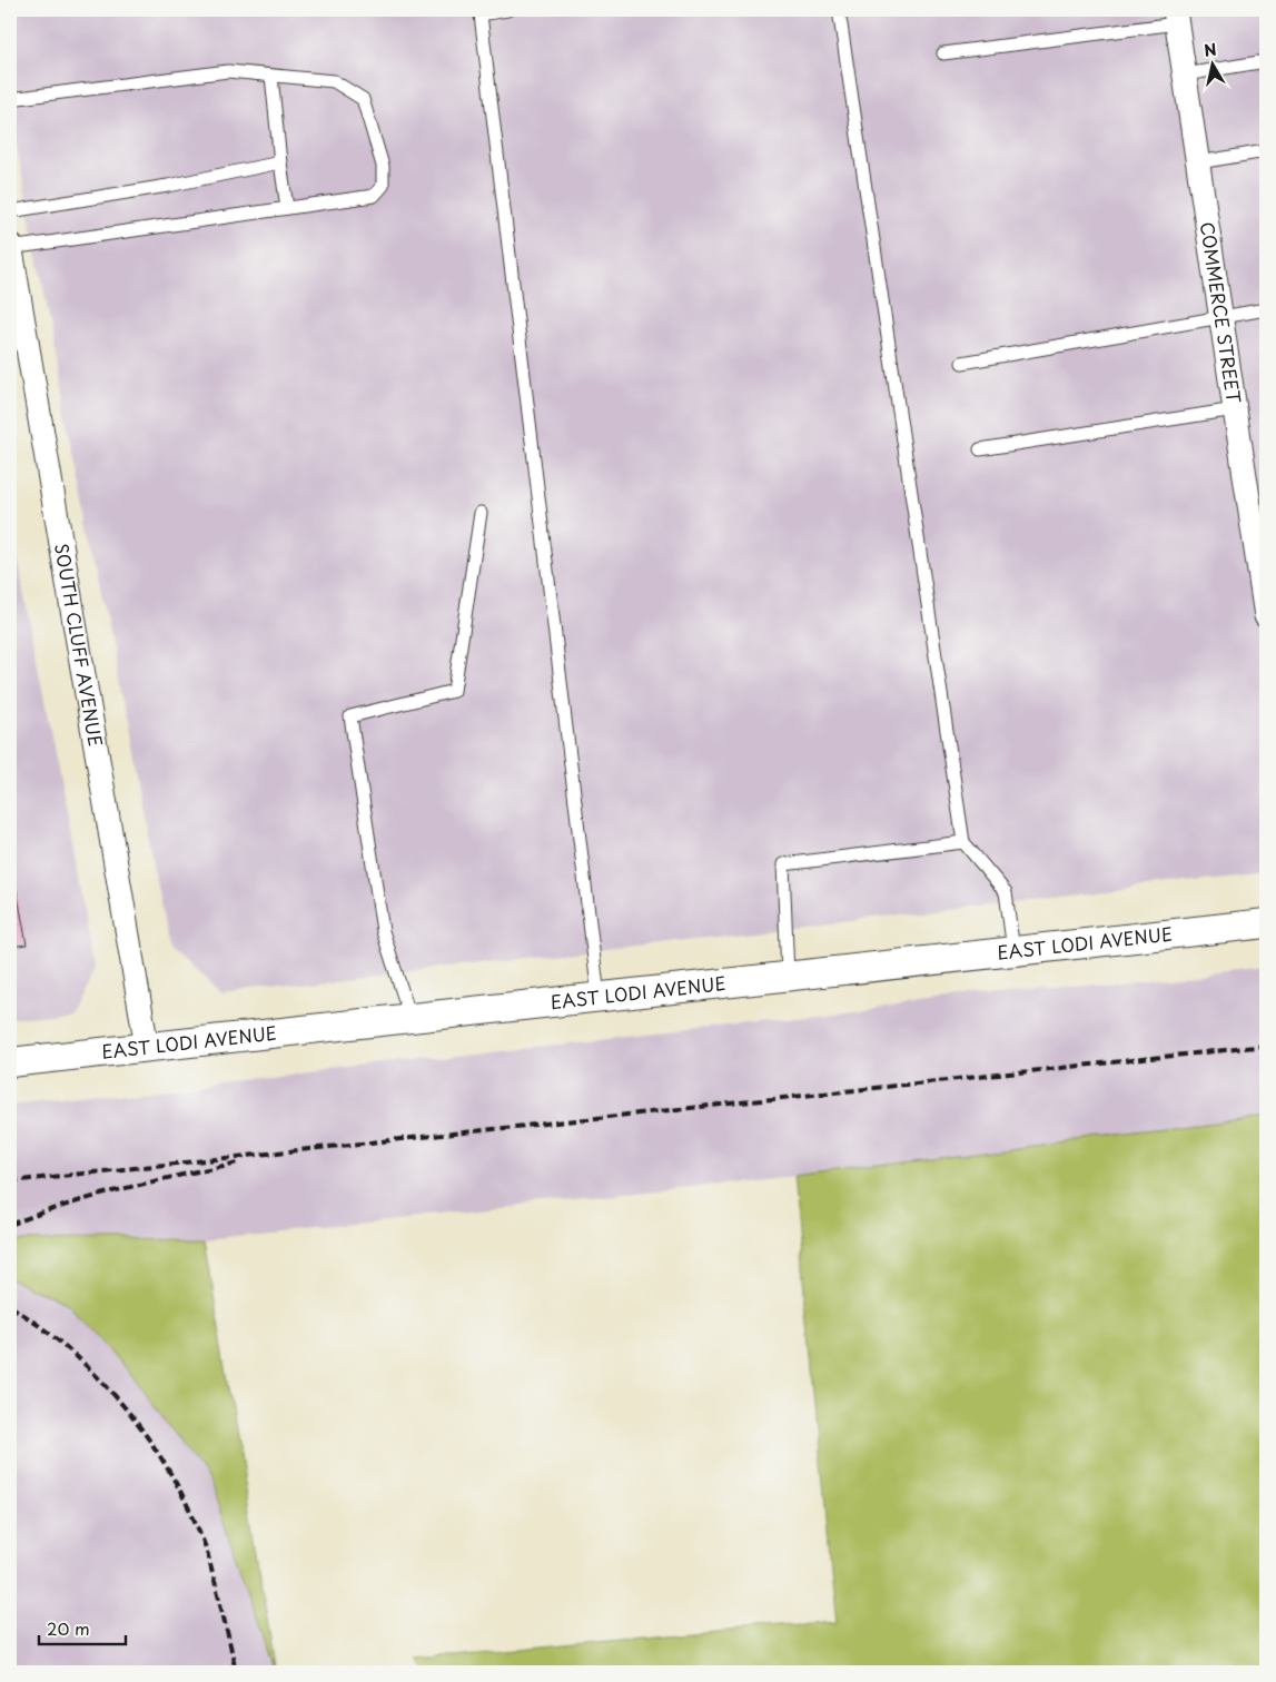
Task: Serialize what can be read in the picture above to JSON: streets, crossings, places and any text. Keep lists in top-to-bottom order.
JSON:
{
  "streets": {
    "street": ["COMMERCE STREET", "SOUTH CLUFF AVENUE", "EAST LODI AVENUE"]
  },
  "crossings": [
    ["SOUTH CLUFF AVENUE", "EAST LODI AVENUE"]
  ],
  "scale_bar": "20 m",
  "north": "top"
}
